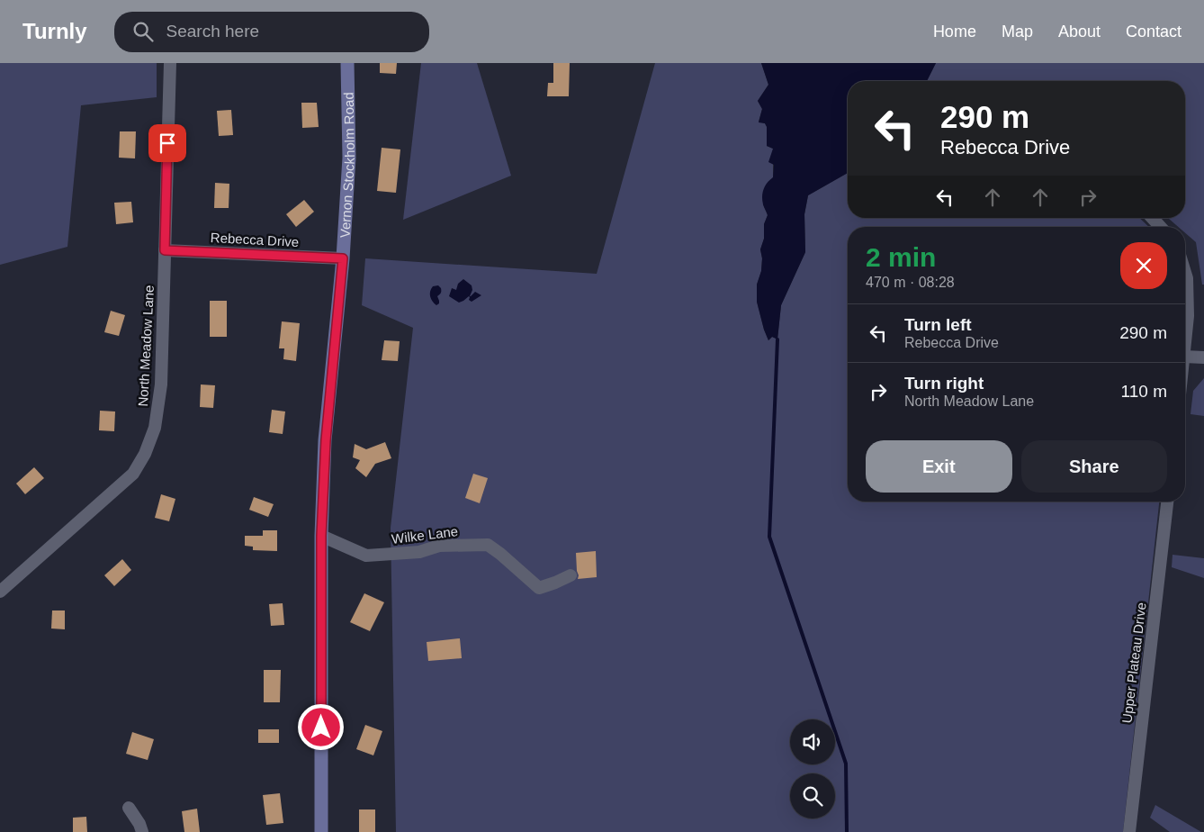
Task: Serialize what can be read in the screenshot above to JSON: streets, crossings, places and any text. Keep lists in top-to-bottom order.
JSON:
{
  "streets": {
    "main road": ["Vernon Stockholm Road"],
    "street": [
      "Rebecca Drive",
      "North Meadow Lane",
      "Wilke Lane",
      "Upper Plateau Drive"
    ]
  },
  "crossings": [
    ["Vernon Stockholm Road", "Rebecca Drive"],
    ["Vernon Stockholm Road", "Wilke Lane"],
    ["Rebecca Drive", "North Meadow Lane"]
  ],
  "page": {
    "header": "Turnly",
    "search": "Search here",
    "nav": [
      "Home",
      "Map",
      "About",
      "Contact"
    ],
    "turn": ["290 m", "Rebecca Drive"],
    "heading": ["2 min", "470 m · 08:28"],
    "list": [
      {
        "name": "Turn left",
        "note": "Rebecca Drive",
        "value": "290 m"
      },
      {
        "name": "Turn right",
        "note": "North Meadow Lane",
        "value": "110 m"
      }
    ],
    "buttons": ["Exit", "Share"]
  }
}
